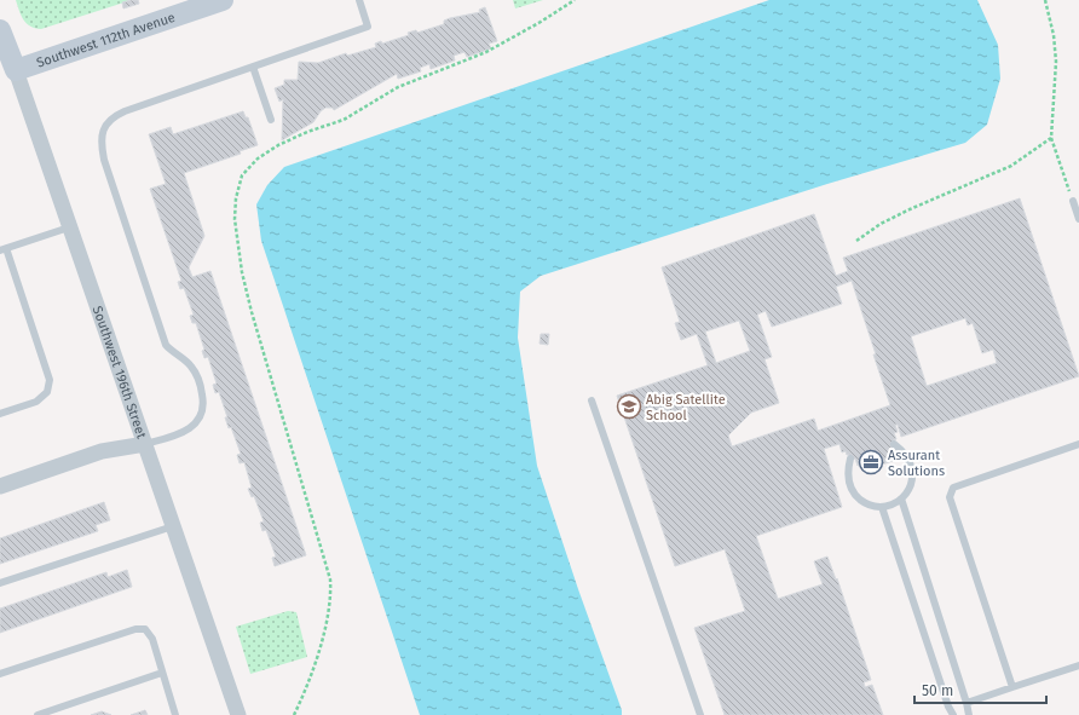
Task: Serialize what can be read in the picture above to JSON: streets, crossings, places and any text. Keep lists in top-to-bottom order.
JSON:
{
  "streets": {
    "street": ["Southwest 112th Avenue", "Southwest 196th Street"]
  },
  "crossings": [
    ["Southwest 112th Avenue", "Southwest 196th Street"]
  ],
  "places": {
    "school or university": ["Abig Satellite School"],
    "office": ["Assurant Solutions"]
  },
  "scale_bar": "50 m"
}
